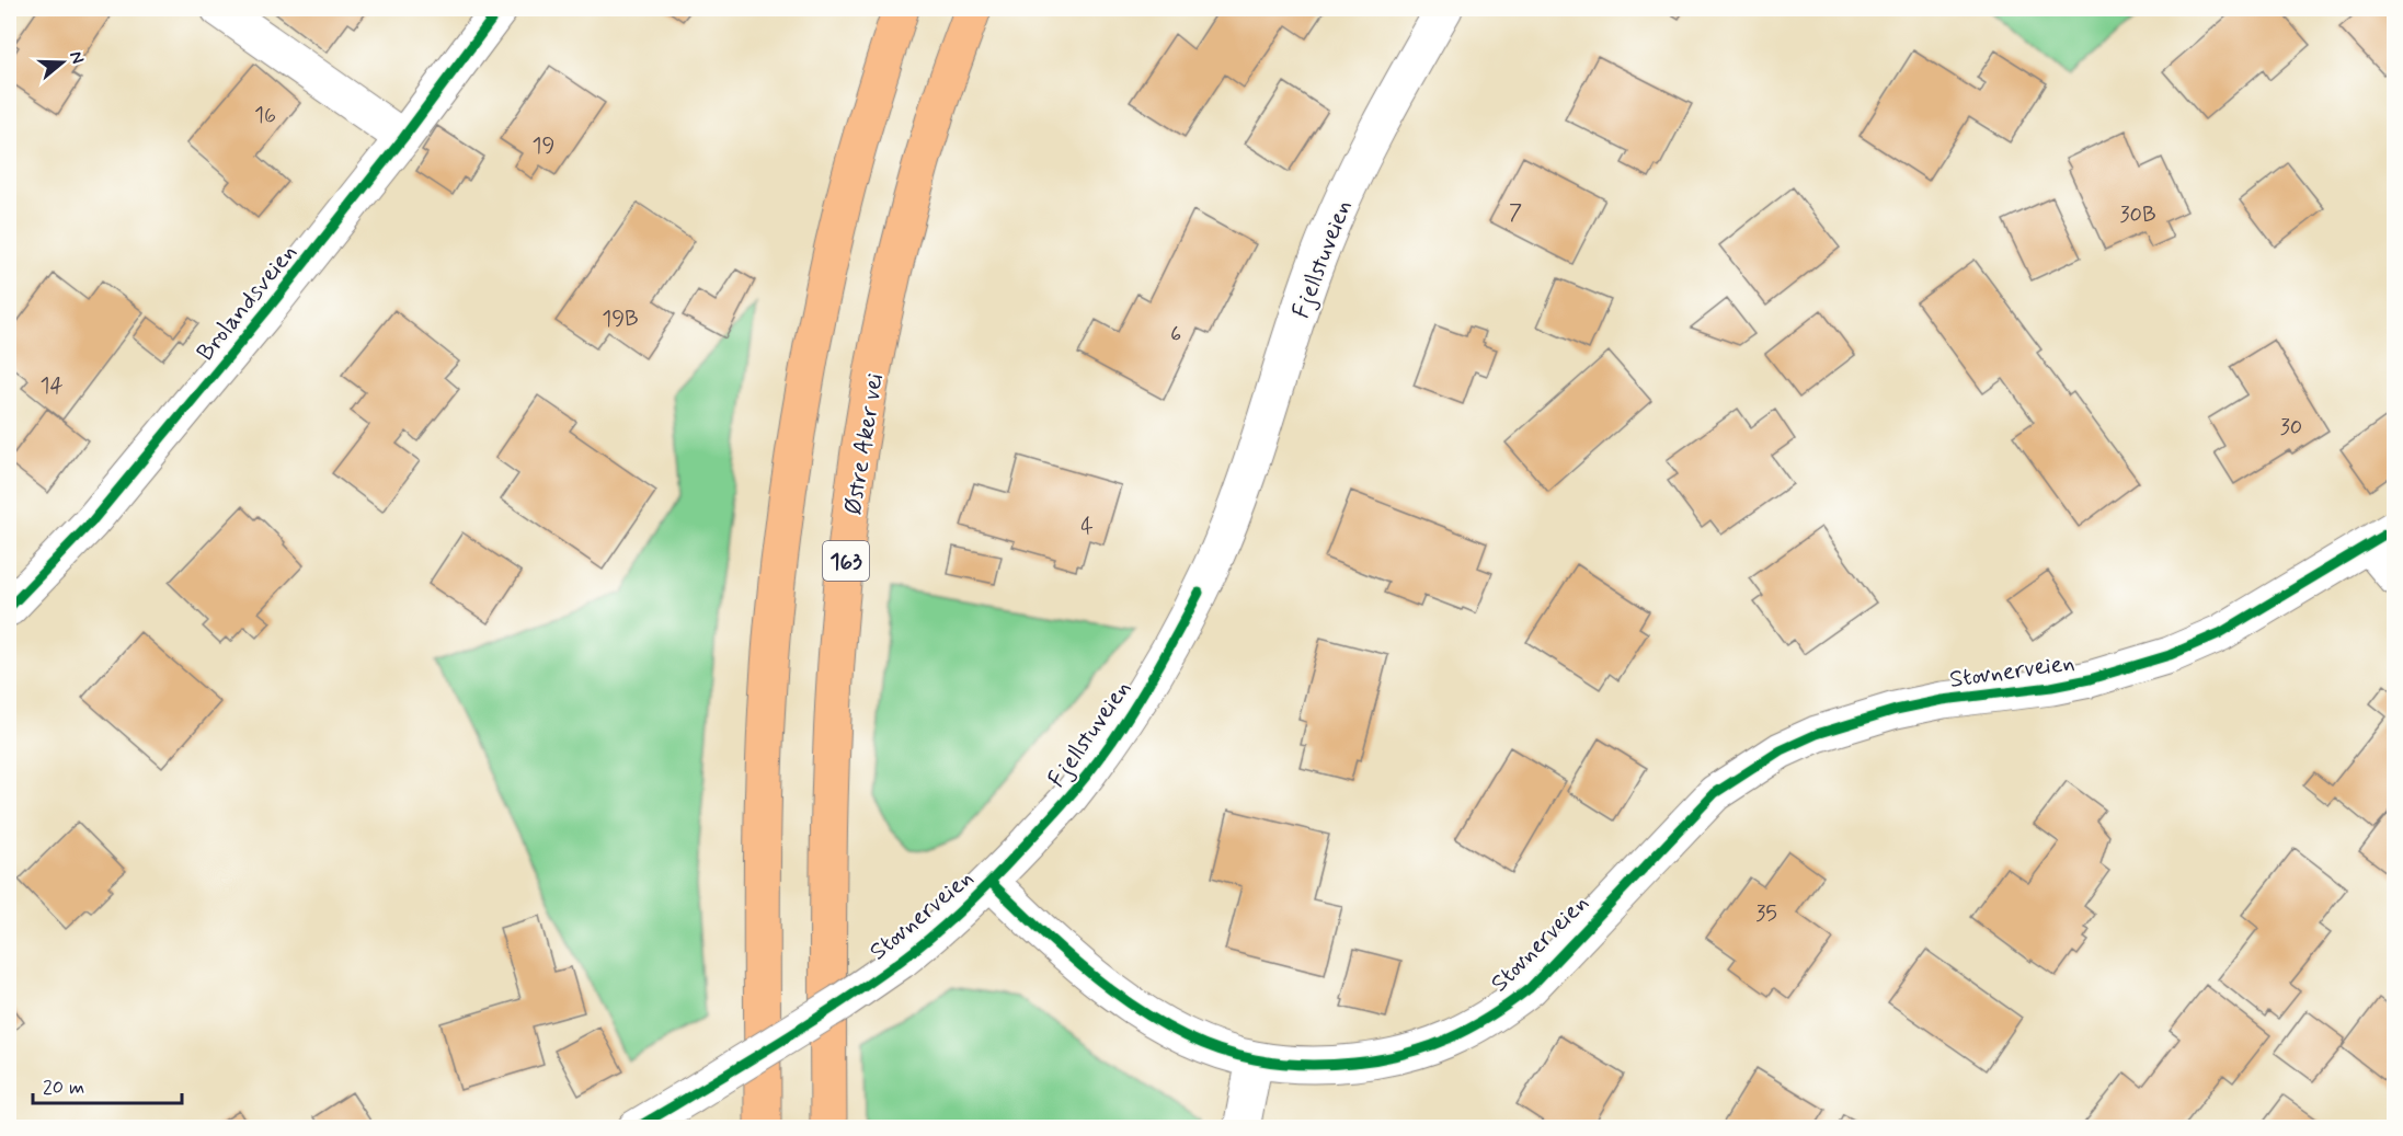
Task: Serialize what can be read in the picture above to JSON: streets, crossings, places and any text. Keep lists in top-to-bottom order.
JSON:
{
  "streets": {
    "highway": ["Østre Aker vei", "163"],
    "street": ["Fjellstuveien", "Brolandsveien", "Stovnerveien"]
  },
  "crossings": [
    ["Fjellstuveien", "Stovnerveien"]
  ],
  "house_numbers": [
    "16",
    "19",
    "7",
    "30B",
    "19B",
    "6",
    "14",
    "30",
    "4",
    "35"
  ],
  "scale_bar": "20 m",
  "north": "right"
}
